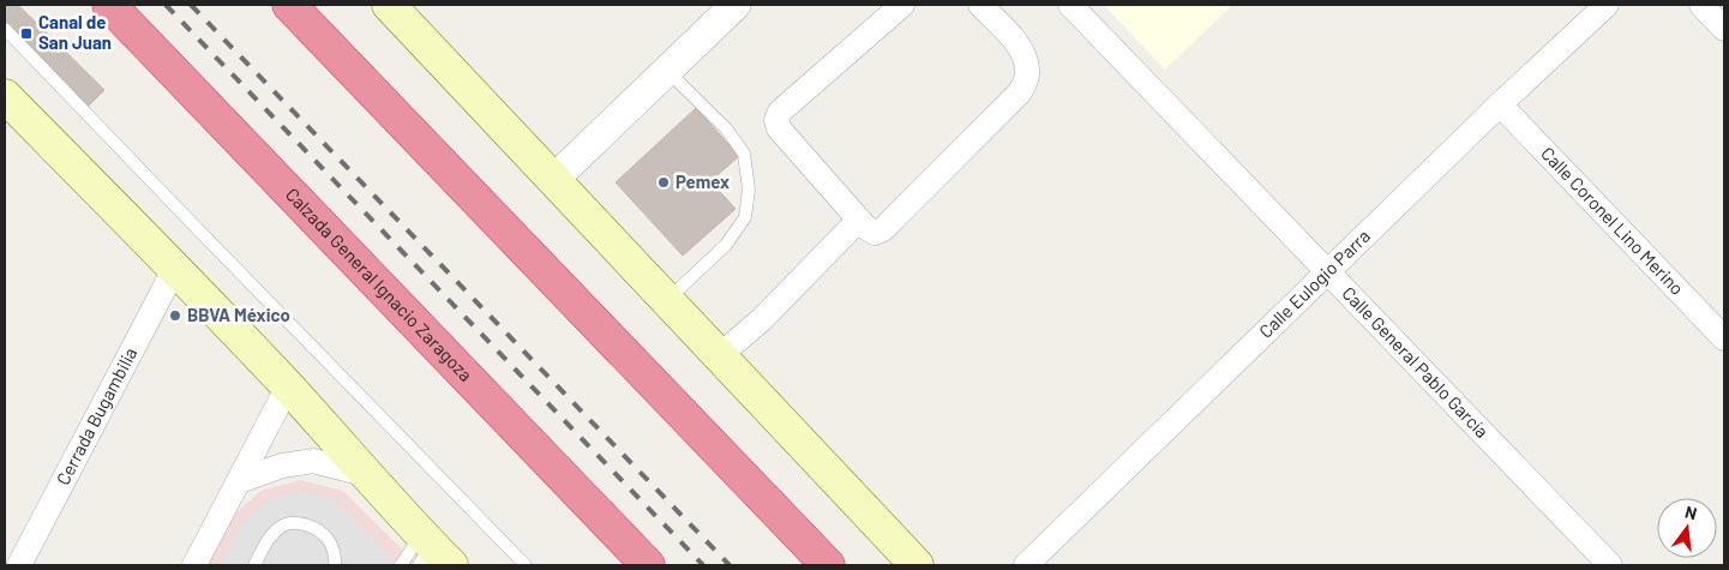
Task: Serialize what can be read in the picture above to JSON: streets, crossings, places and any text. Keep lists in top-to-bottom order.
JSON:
{
  "streets": {
    "highway": ["Calzada General Ignacio Zaragoza"],
    "street": [
      "Calle Coronel Lino Merino",
      "Calle Eulogio Parra",
      "Calle General Pablo García",
      "Cerrada Bugambilia"
    ]
  },
  "crossings": [
    ["Calle Coronel Lino Merino", "Calle Eulogio Parra"],
    ["Calle Eulogio Parra", "Calle General Pablo García"]
  ],
  "places": {
    "transit": ["Canal de San Juan"],
    "other": ["Pemex", "BBVA México"]
  },
  "north": "top"
}
